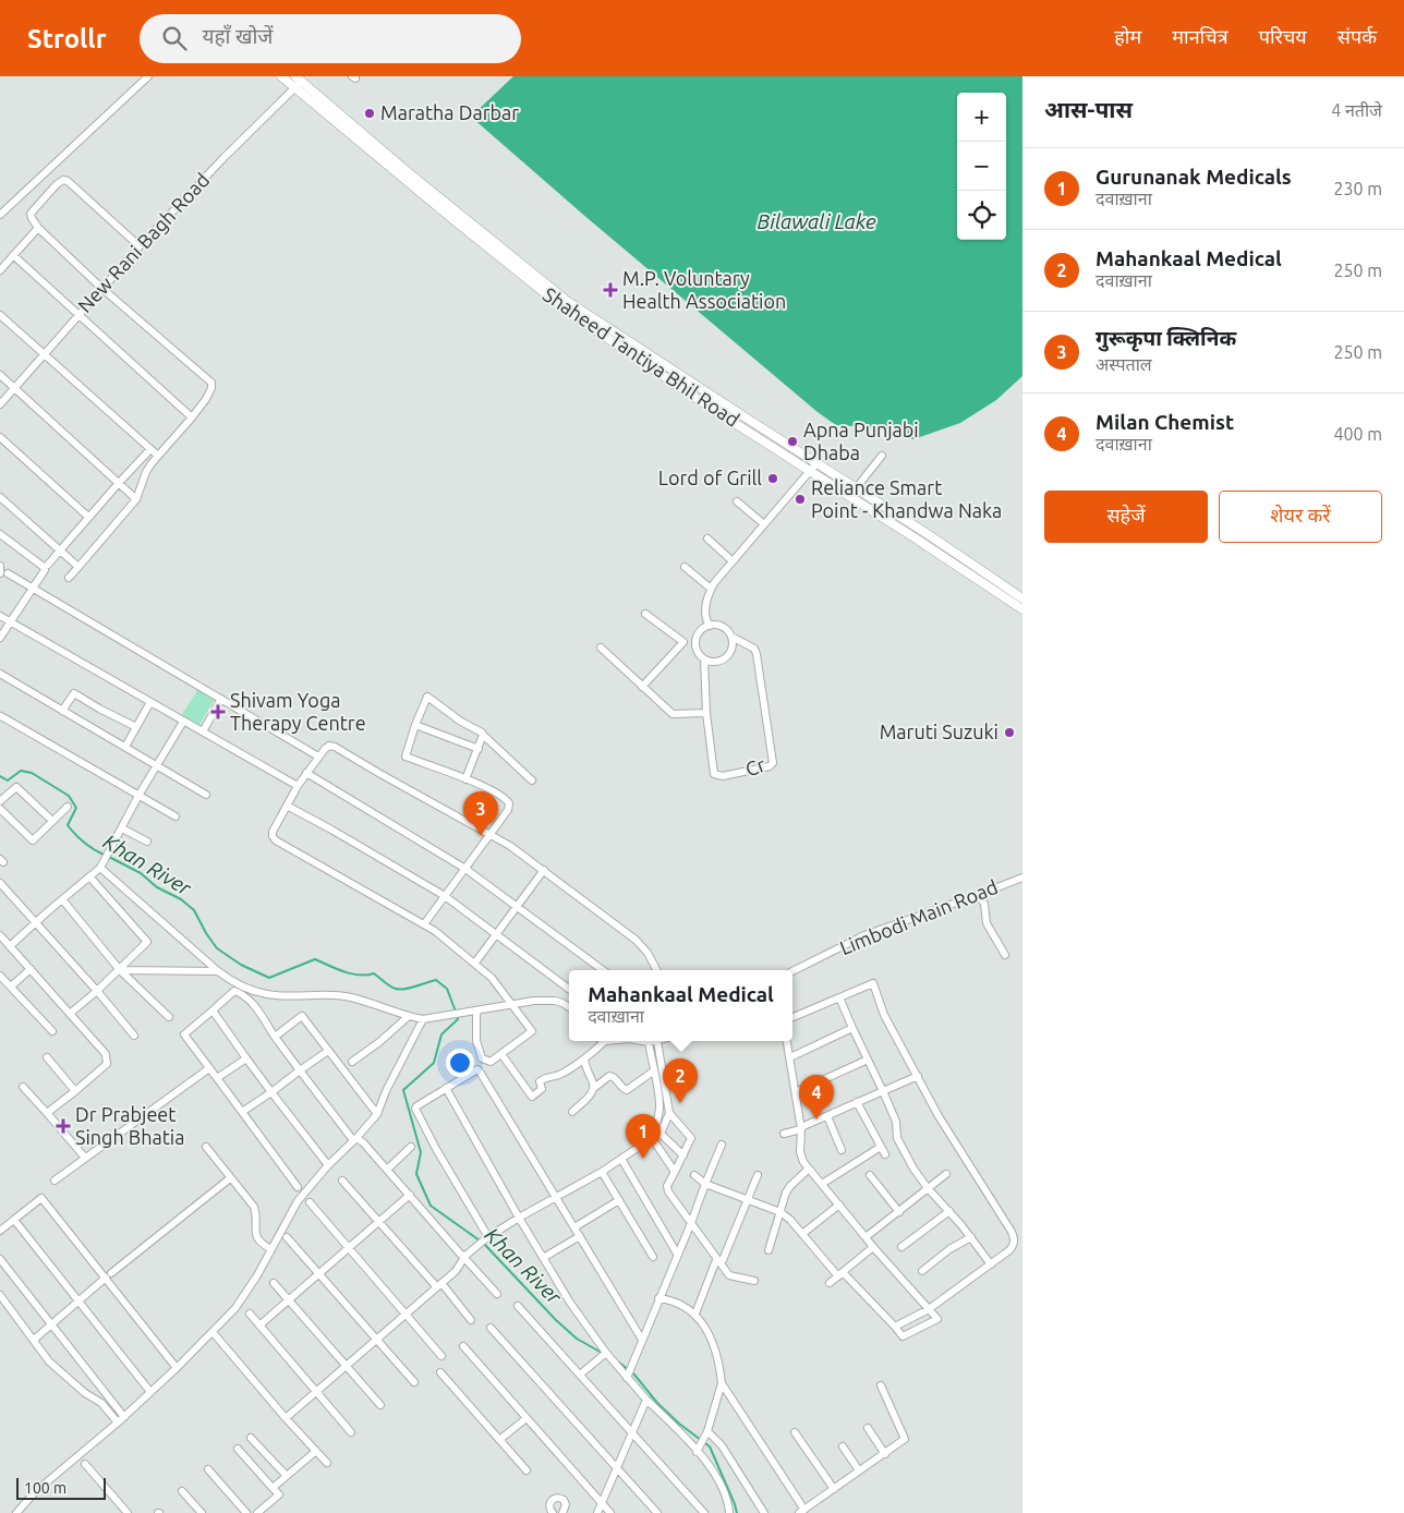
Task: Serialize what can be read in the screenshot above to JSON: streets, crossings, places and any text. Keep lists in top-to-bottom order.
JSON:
{
  "streets": {
    "main road": ["Shaheed Tantiya Bhil Road"],
    "street": ["New Rani Bagh Road", "Cr", "Limbodi Main Road"]
  },
  "crossings": [
    ["New Rani Bagh Road", "Shaheed Tantiya Bhil Road"]
  ],
  "water": ["Bilawali Lake", "Khan River"],
  "places": {
    "other": [
      "Maratha Darbar",
      "Apna Punjabi Dhaba",
      "Lord of Grill",
      "Reliance Smart Point - Khandwa Naka",
      "Maruti Suzuki"
    ],
    "health": ["M.P. Voluntary Health Association", "Shivam Yoga Therapy Centre", "Dr Prabjeet Singh Bhatia"]
  },
  "scale_bar": "100 m",
  "page": {
    "header": "Strollr",
    "search": "यहाँ खोजें",
    "nav": [
      "होम",
      "मानचित्र",
      "परिचय",
      "संपर्क"
    ],
    "heading": ["आस-पास", "4 नतीजे"],
    "map_buttons": ["+", "−"],
    "list": [
      {
        "mark": "1",
        "name": "Gurunanak Medicals",
        "note": "दवाख़ाना",
        "value": "230 m"
      },
      {
        "mark": "2",
        "name": "Mahankaal Medical",
        "note": "दवाख़ाना",
        "value": "250 m"
      },
      {
        "mark": "3",
        "name": "गुरूकृपा क्लिनिक",
        "note": "अस्पताल",
        "value": "250 m"
      },
      {
        "mark": "4",
        "name": "Milan Chemist",
        "note": "दवाख़ाना",
        "value": "400 m"
      }
    ],
    "buttons": ["सहेजें", "शेयर करें"],
    "pins": [
      "3",
      "2",
      "4",
      "1"
    ],
    "popup": ["Mahankaal Medical", "दवाख़ाना"],
    "scale": "100 m"
  }
}
